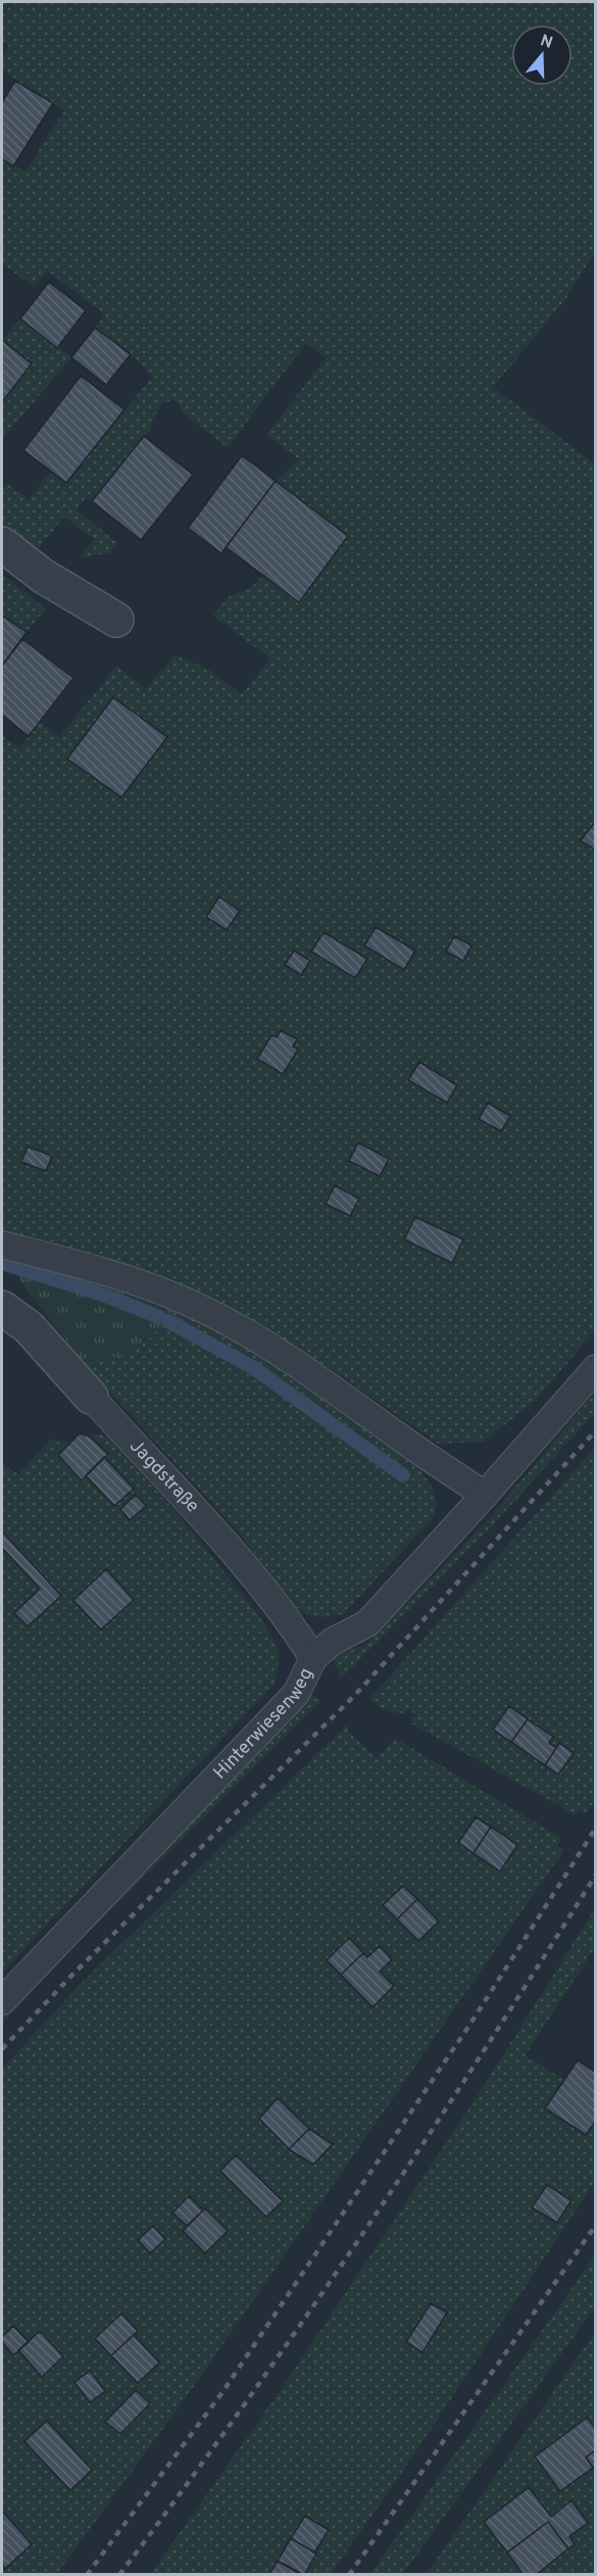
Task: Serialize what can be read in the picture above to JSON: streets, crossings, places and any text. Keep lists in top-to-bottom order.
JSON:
{
  "streets": {
    "street": ["Jagdstraße"],
    "lane": ["Hinterwiesenweg"]
  },
  "crossings": [
    ["Jagdstraße", "Hinterwiesenweg"]
  ],
  "north": "top"
}
